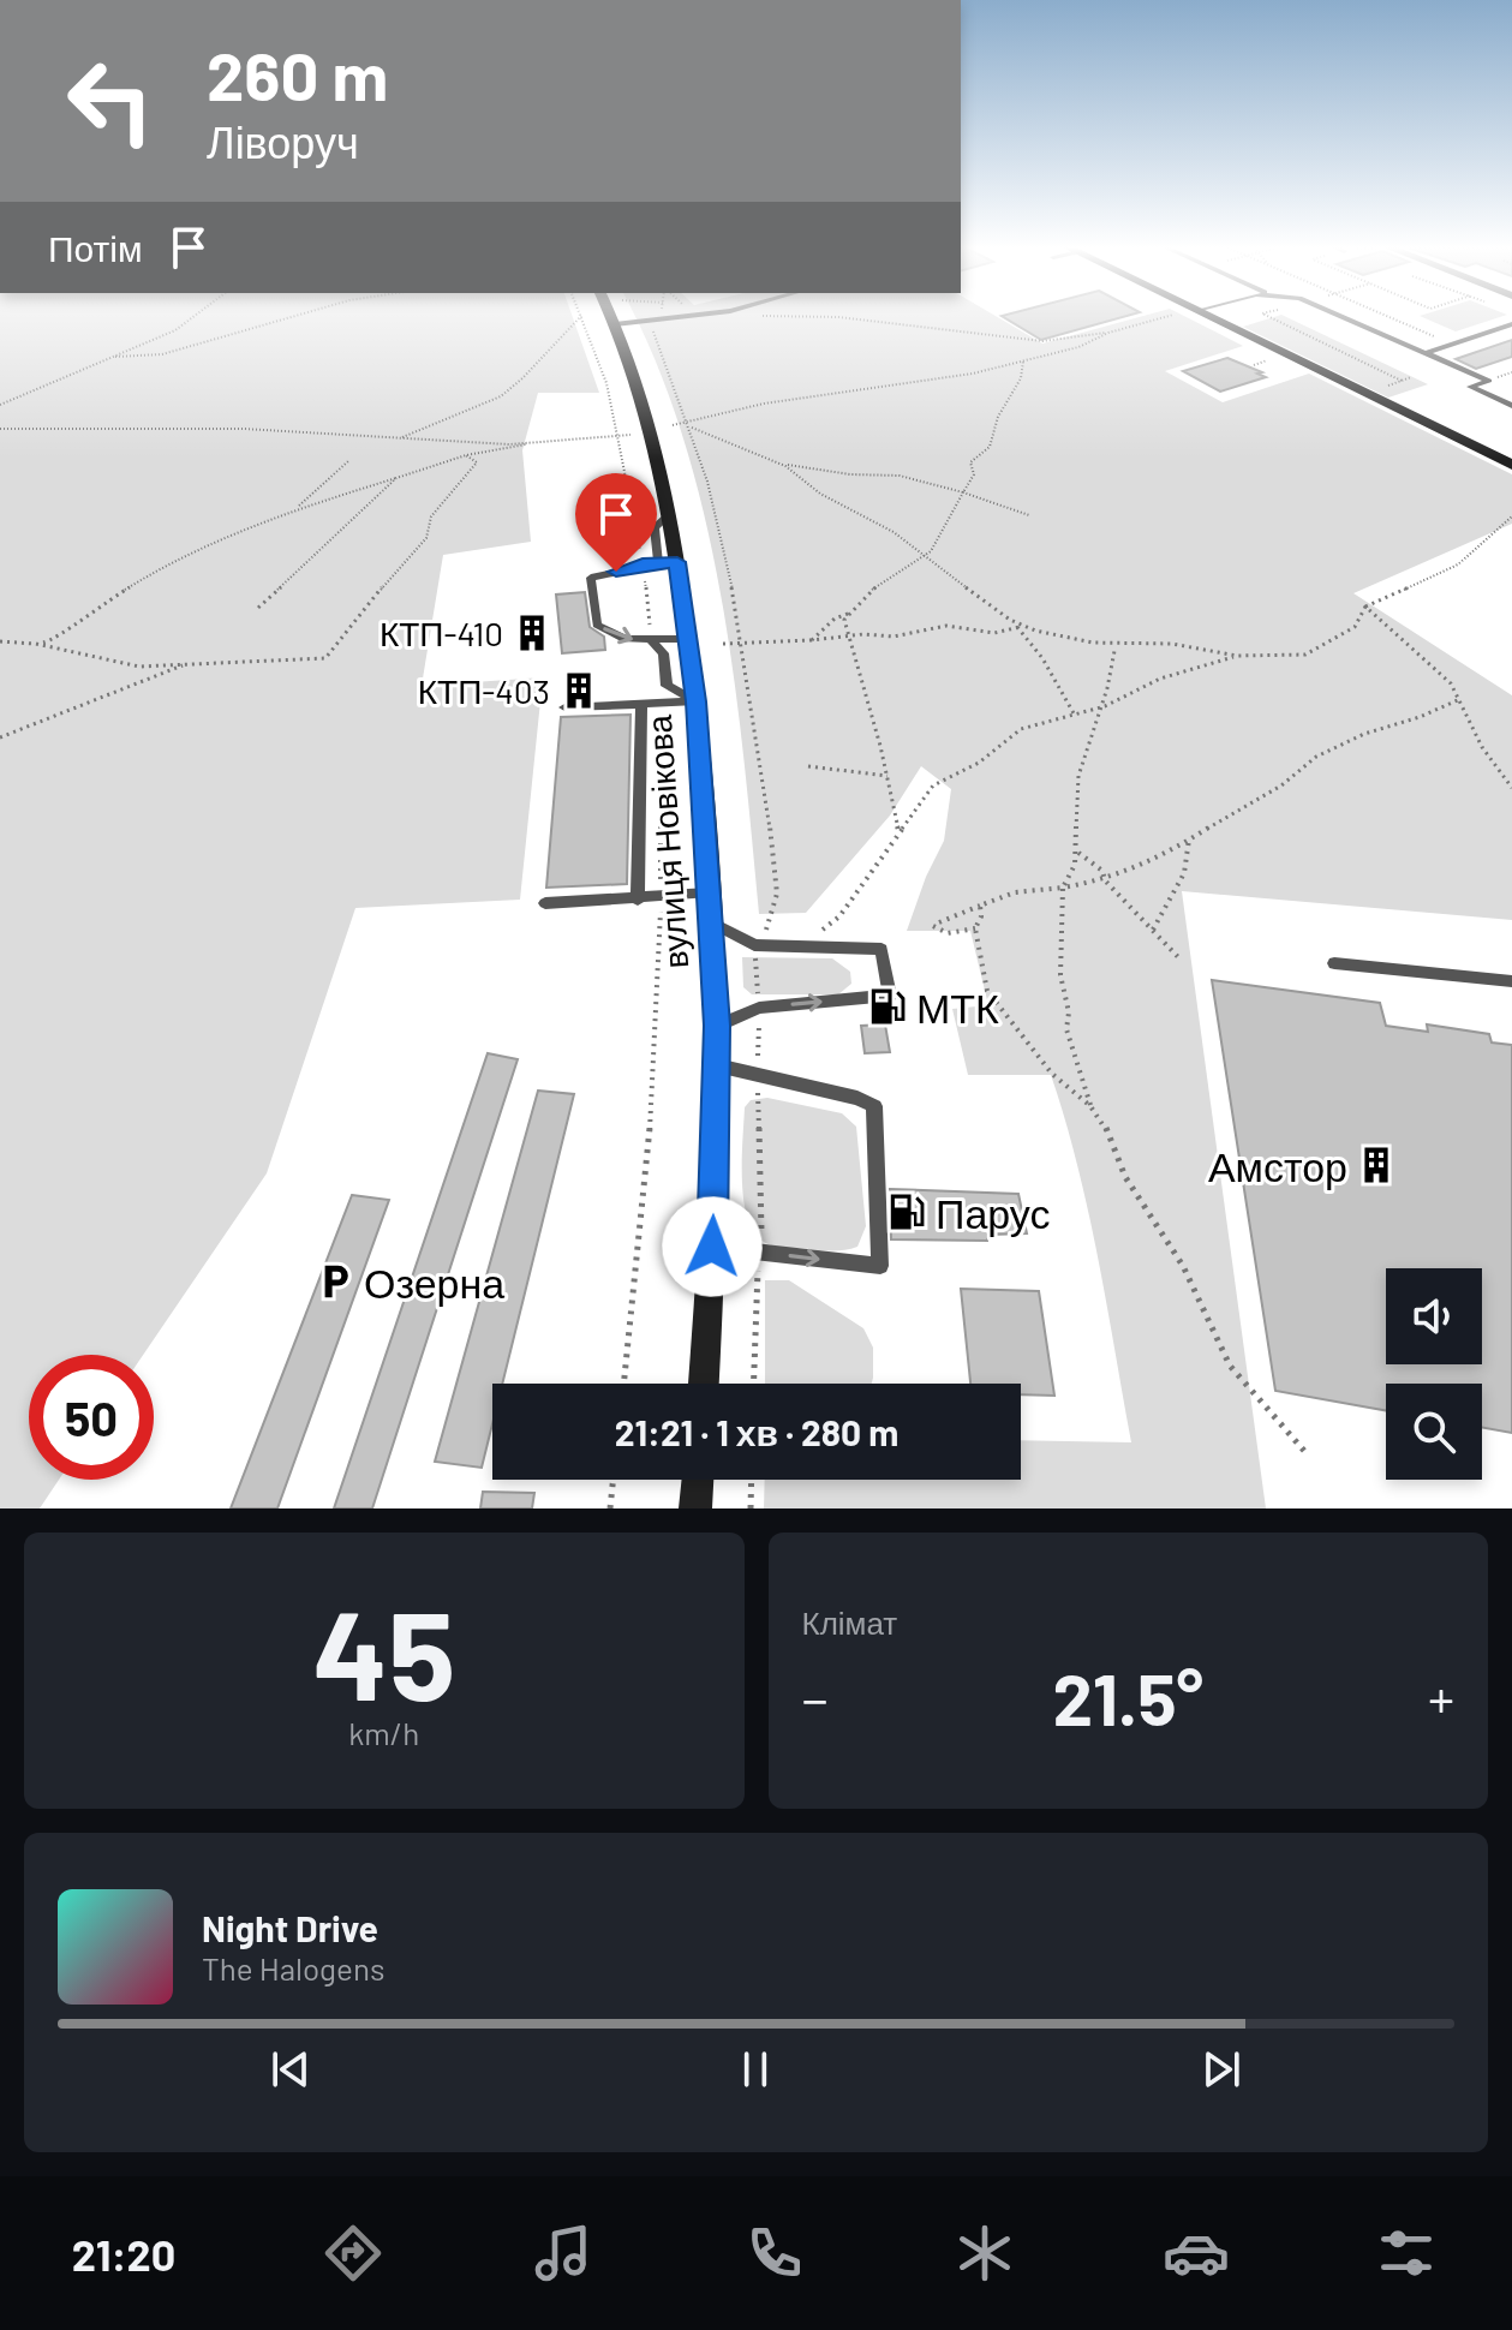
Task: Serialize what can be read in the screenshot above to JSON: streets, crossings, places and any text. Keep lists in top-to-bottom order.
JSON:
{
  "streets": {
    "main road": ["вулиця Новікова"]
  },
  "places": {
    "building": ["КТП-410", "КТП-403", "Амстор"],
    "fuel station": ["МТК", "Парус"],
    "parking": ["Озерна"]
  },
  "page": {
    "turn": ["260 m", "Ліворуч"],
    "then": "Потім",
    "limit": "50",
    "trip": "21:21 · 1 хв · 280 m",
    "tile": [
      ["45", "km/h"],
      "Клімат"
    ],
    "heat": ["−", "21.5°", "+"],
    "song": ["Night Drive", "The Halogens"],
    "tabs": "21:20"
  }
}
